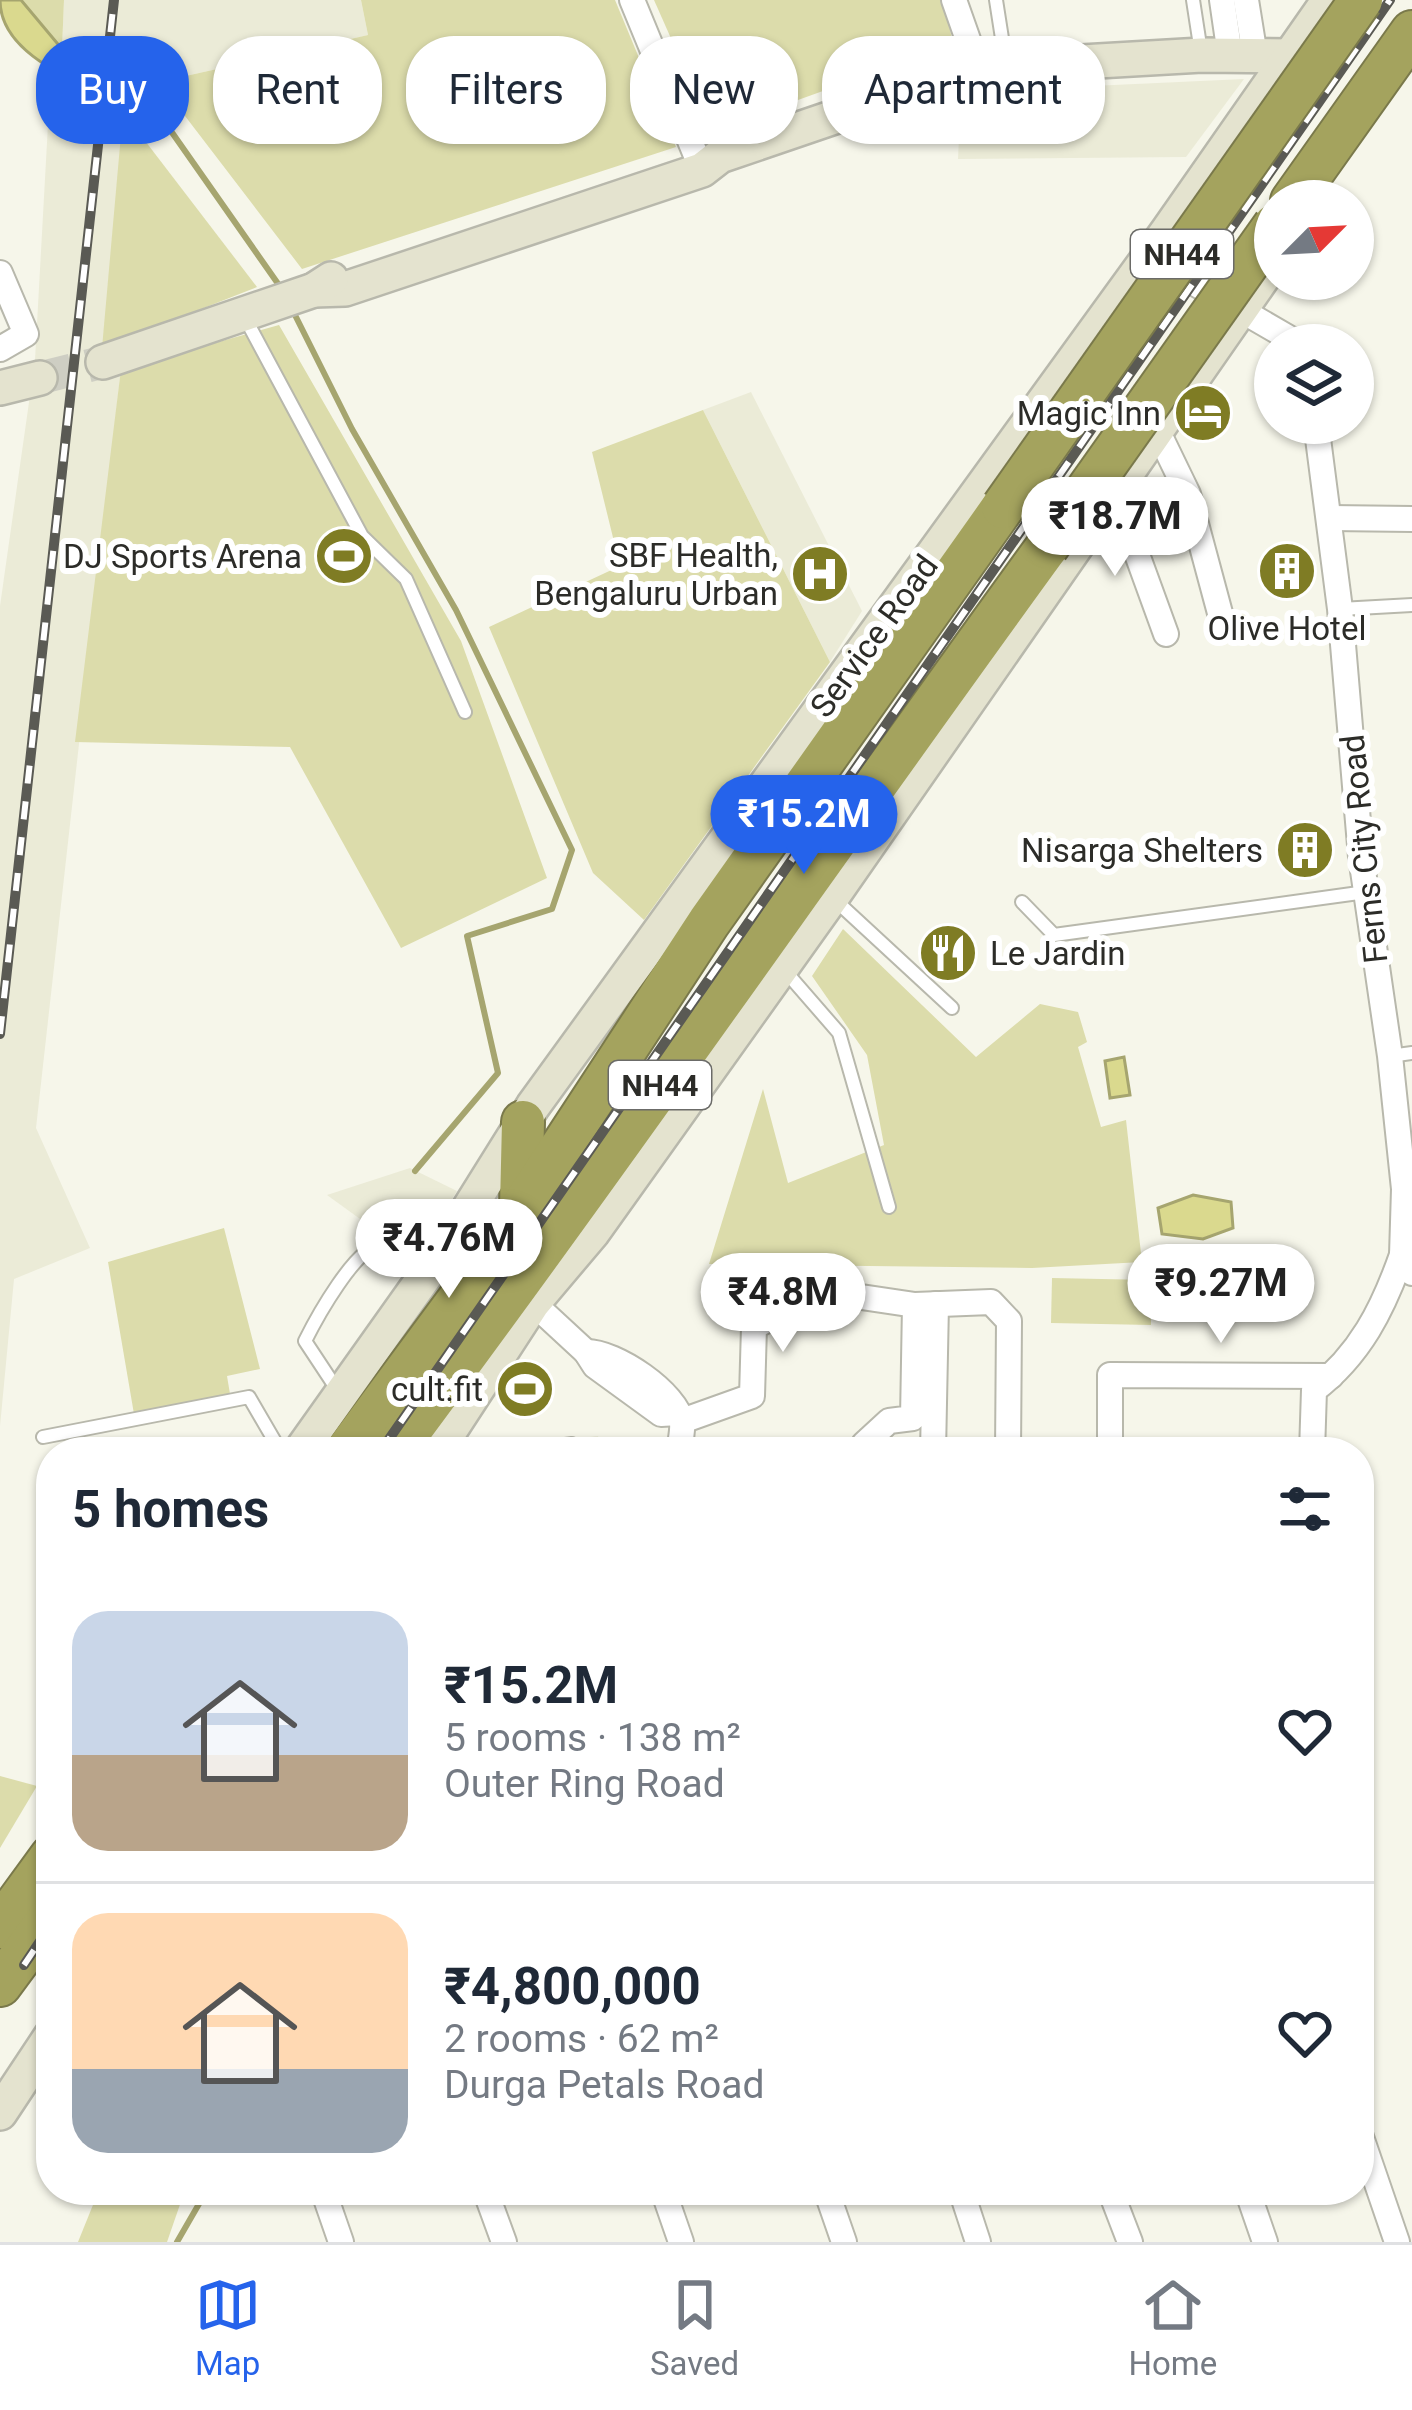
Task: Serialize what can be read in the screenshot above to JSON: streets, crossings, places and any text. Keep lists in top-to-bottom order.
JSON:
{
  "streets": {
    "highway": ["NH44"],
    "street": ["Service Road", "Ferns City Road"]
  },
  "places": {
    "hotel": ["Magic Inn"],
    "sports": ["DJ Sports Arena", "cult.fit"],
    "building": ["Olive Hotel", "Nisarga Shelters"],
    "hospital": ["SBF Health, Bengaluru Urban"],
    "restaurant": ["Le Jardin"]
  },
  "north": "top right",
  "page": {
    "chip": [
      "Buy",
      "Rent",
      "Filters",
      "New",
      "Apartment"
    ],
    "price": [
      "₹18.7M",
      "₹15.2M",
      "₹4.76M",
      "₹9.27M",
      "₹4.8M"
    ],
    "heading": "5 homes",
    "list": [
      {
        "name": "₹15.2M",
        "note": "5 rooms · 138 m² · Outer Ring Road"
      },
      {
        "name": "₹4,800,000",
        "note": "2 rooms · 62 m² · Durga Petals Road"
      }
    ],
    "tabs": ["Map", "Saved", "Home"]
  }
}
